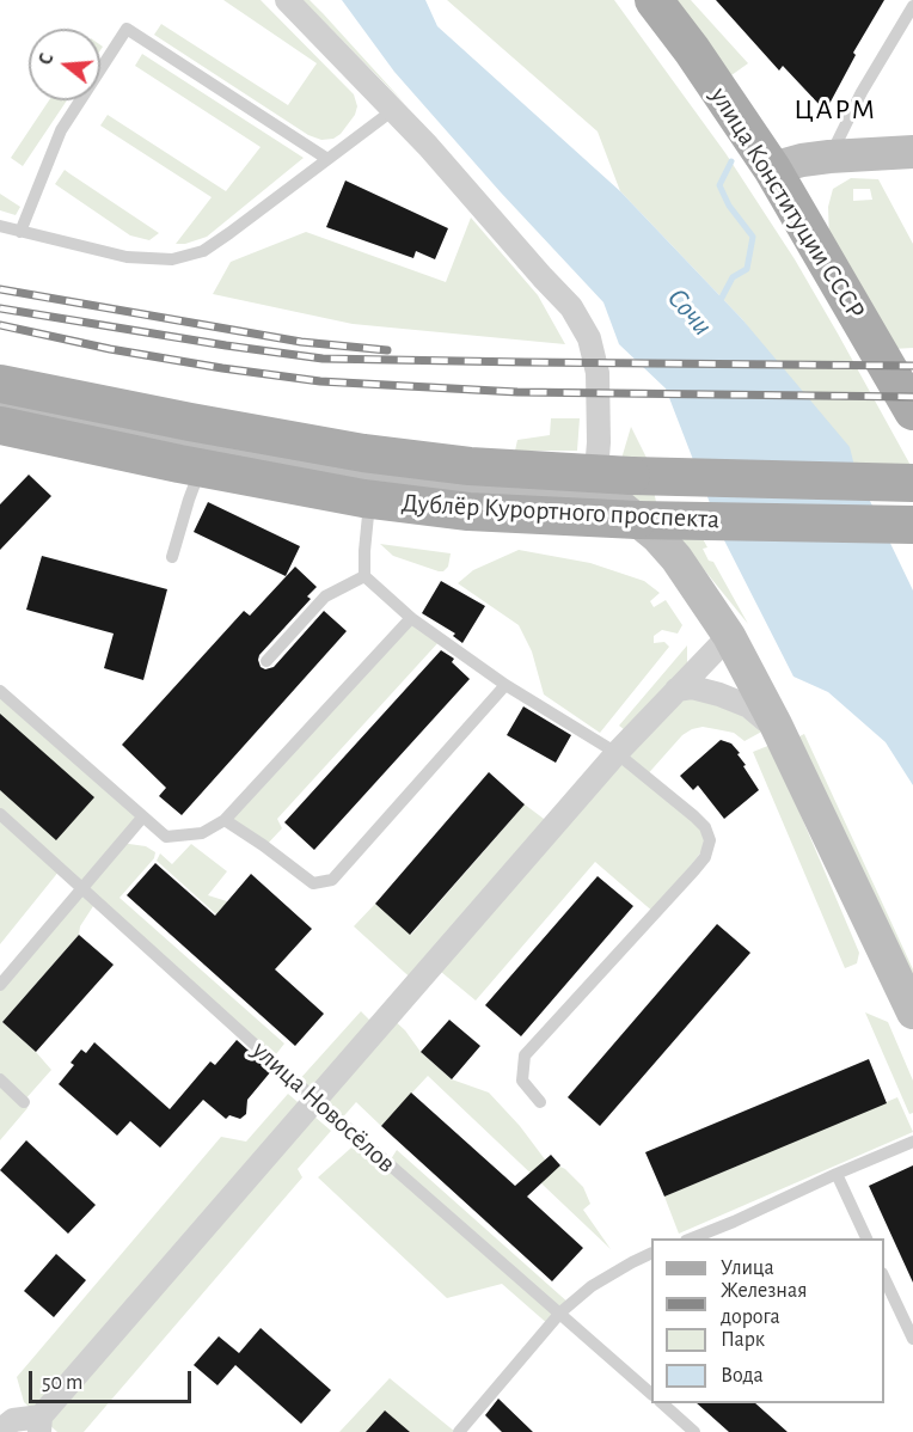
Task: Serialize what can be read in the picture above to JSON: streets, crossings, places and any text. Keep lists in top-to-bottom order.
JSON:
{
  "streets": {
    "main road": ["улица Конституции СССР", "Дублёр Курортного проспекта"],
    "lane": ["улица Новосёлов"]
  },
  "districts": ["ЦАРМ"],
  "water": ["Сочи"],
  "legend": [
    "Улица",
    "Железная дорога",
    "Парк",
    "Вода"
  ],
  "scale_bar": "50 m",
  "north": "left"
}
